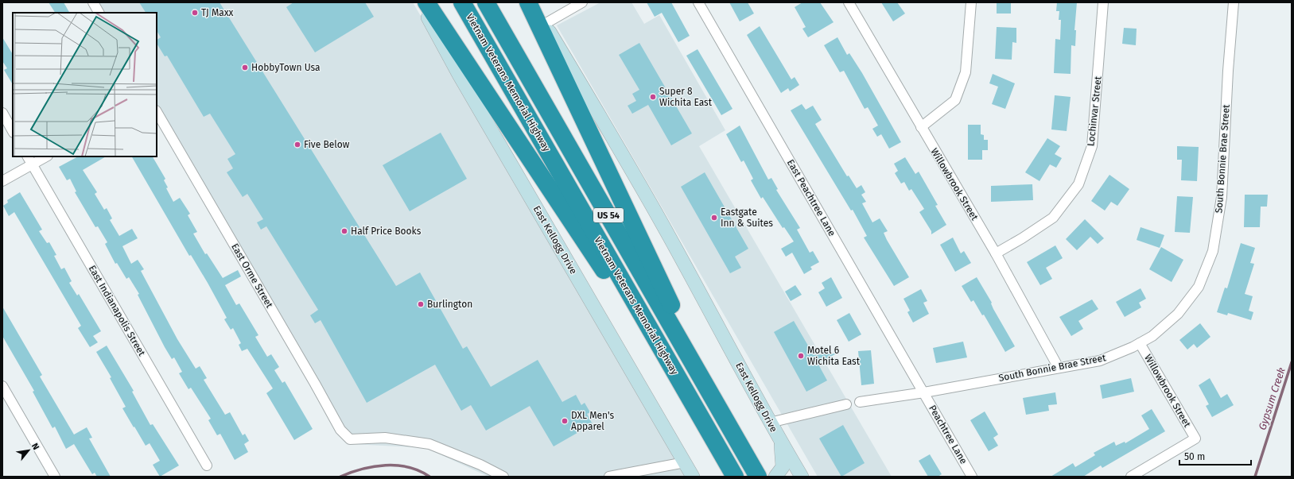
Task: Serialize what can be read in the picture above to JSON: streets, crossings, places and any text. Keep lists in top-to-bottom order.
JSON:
{
  "streets": {
    "highway": ["Vietnam Veterans Memorial Highway", "US 54"],
    "main road": ["East Kellogg Drive"],
    "street": [
      "Lochinvar Street",
      "South Bonnie Brae Street",
      "Willowbrook Street",
      "East Peachtree Lane",
      "East Orme Street",
      "East Indianapolis Street",
      "Peachtree Lane"
    ]
  },
  "crossings": [
    ["Lochinvar Street", "Willowbrook Street"],
    ["South Bonnie Brae Street", "Willowbrook Street"],
    ["South Bonnie Brae Street", "East Peachtree Lane"],
    ["South Bonnie Brae Street", "Peachtree Lane"],
    ["East Peachtree Lane", "Peachtree Lane"]
  ],
  "water": ["Gypsum Creek"],
  "places": [
    "TJ Maxx",
    "HobbyTown Usa",
    "Super 8 Wichita East",
    "Five Below",
    "Eastgate Inn & Suites",
    "Half Price Books",
    "Burlington",
    "Motel 6 Wichita East",
    "DXL Men's Apparel"
  ],
  "scale_bar": "50 m",
  "north": "top right"
}
